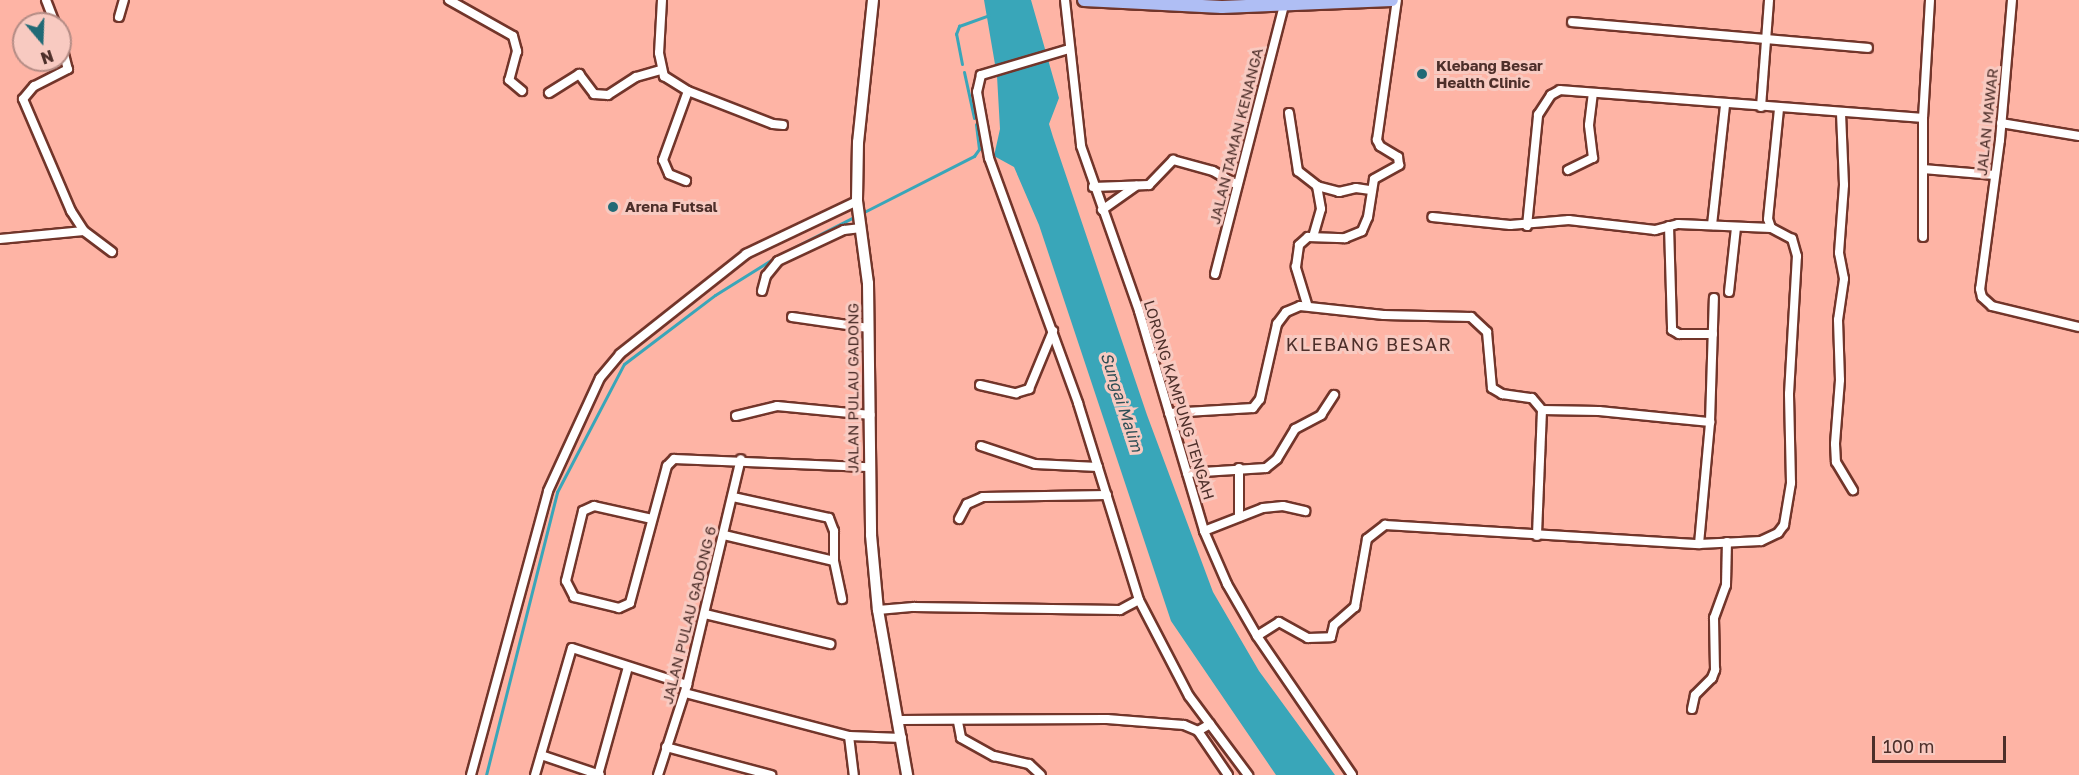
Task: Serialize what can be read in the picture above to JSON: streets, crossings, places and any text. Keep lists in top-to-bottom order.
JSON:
{
  "streets": {
    "main road": ["JALAN PULAU GADONG"],
    "street": [
      "JALAN MAWAR",
      "JALAN TAMAN KENANGA",
      "LORONG KAMPUNG TENGAH",
      "JALAN PULAU GADONG 6"
    ]
  },
  "districts": ["KLEBANG BESAR"],
  "water": ["Sungai Malim"],
  "places": ["Klebang Besar Health Clinic", "Arena Futsal"],
  "scale_bar": "100 m",
  "north": "bottom"
}
